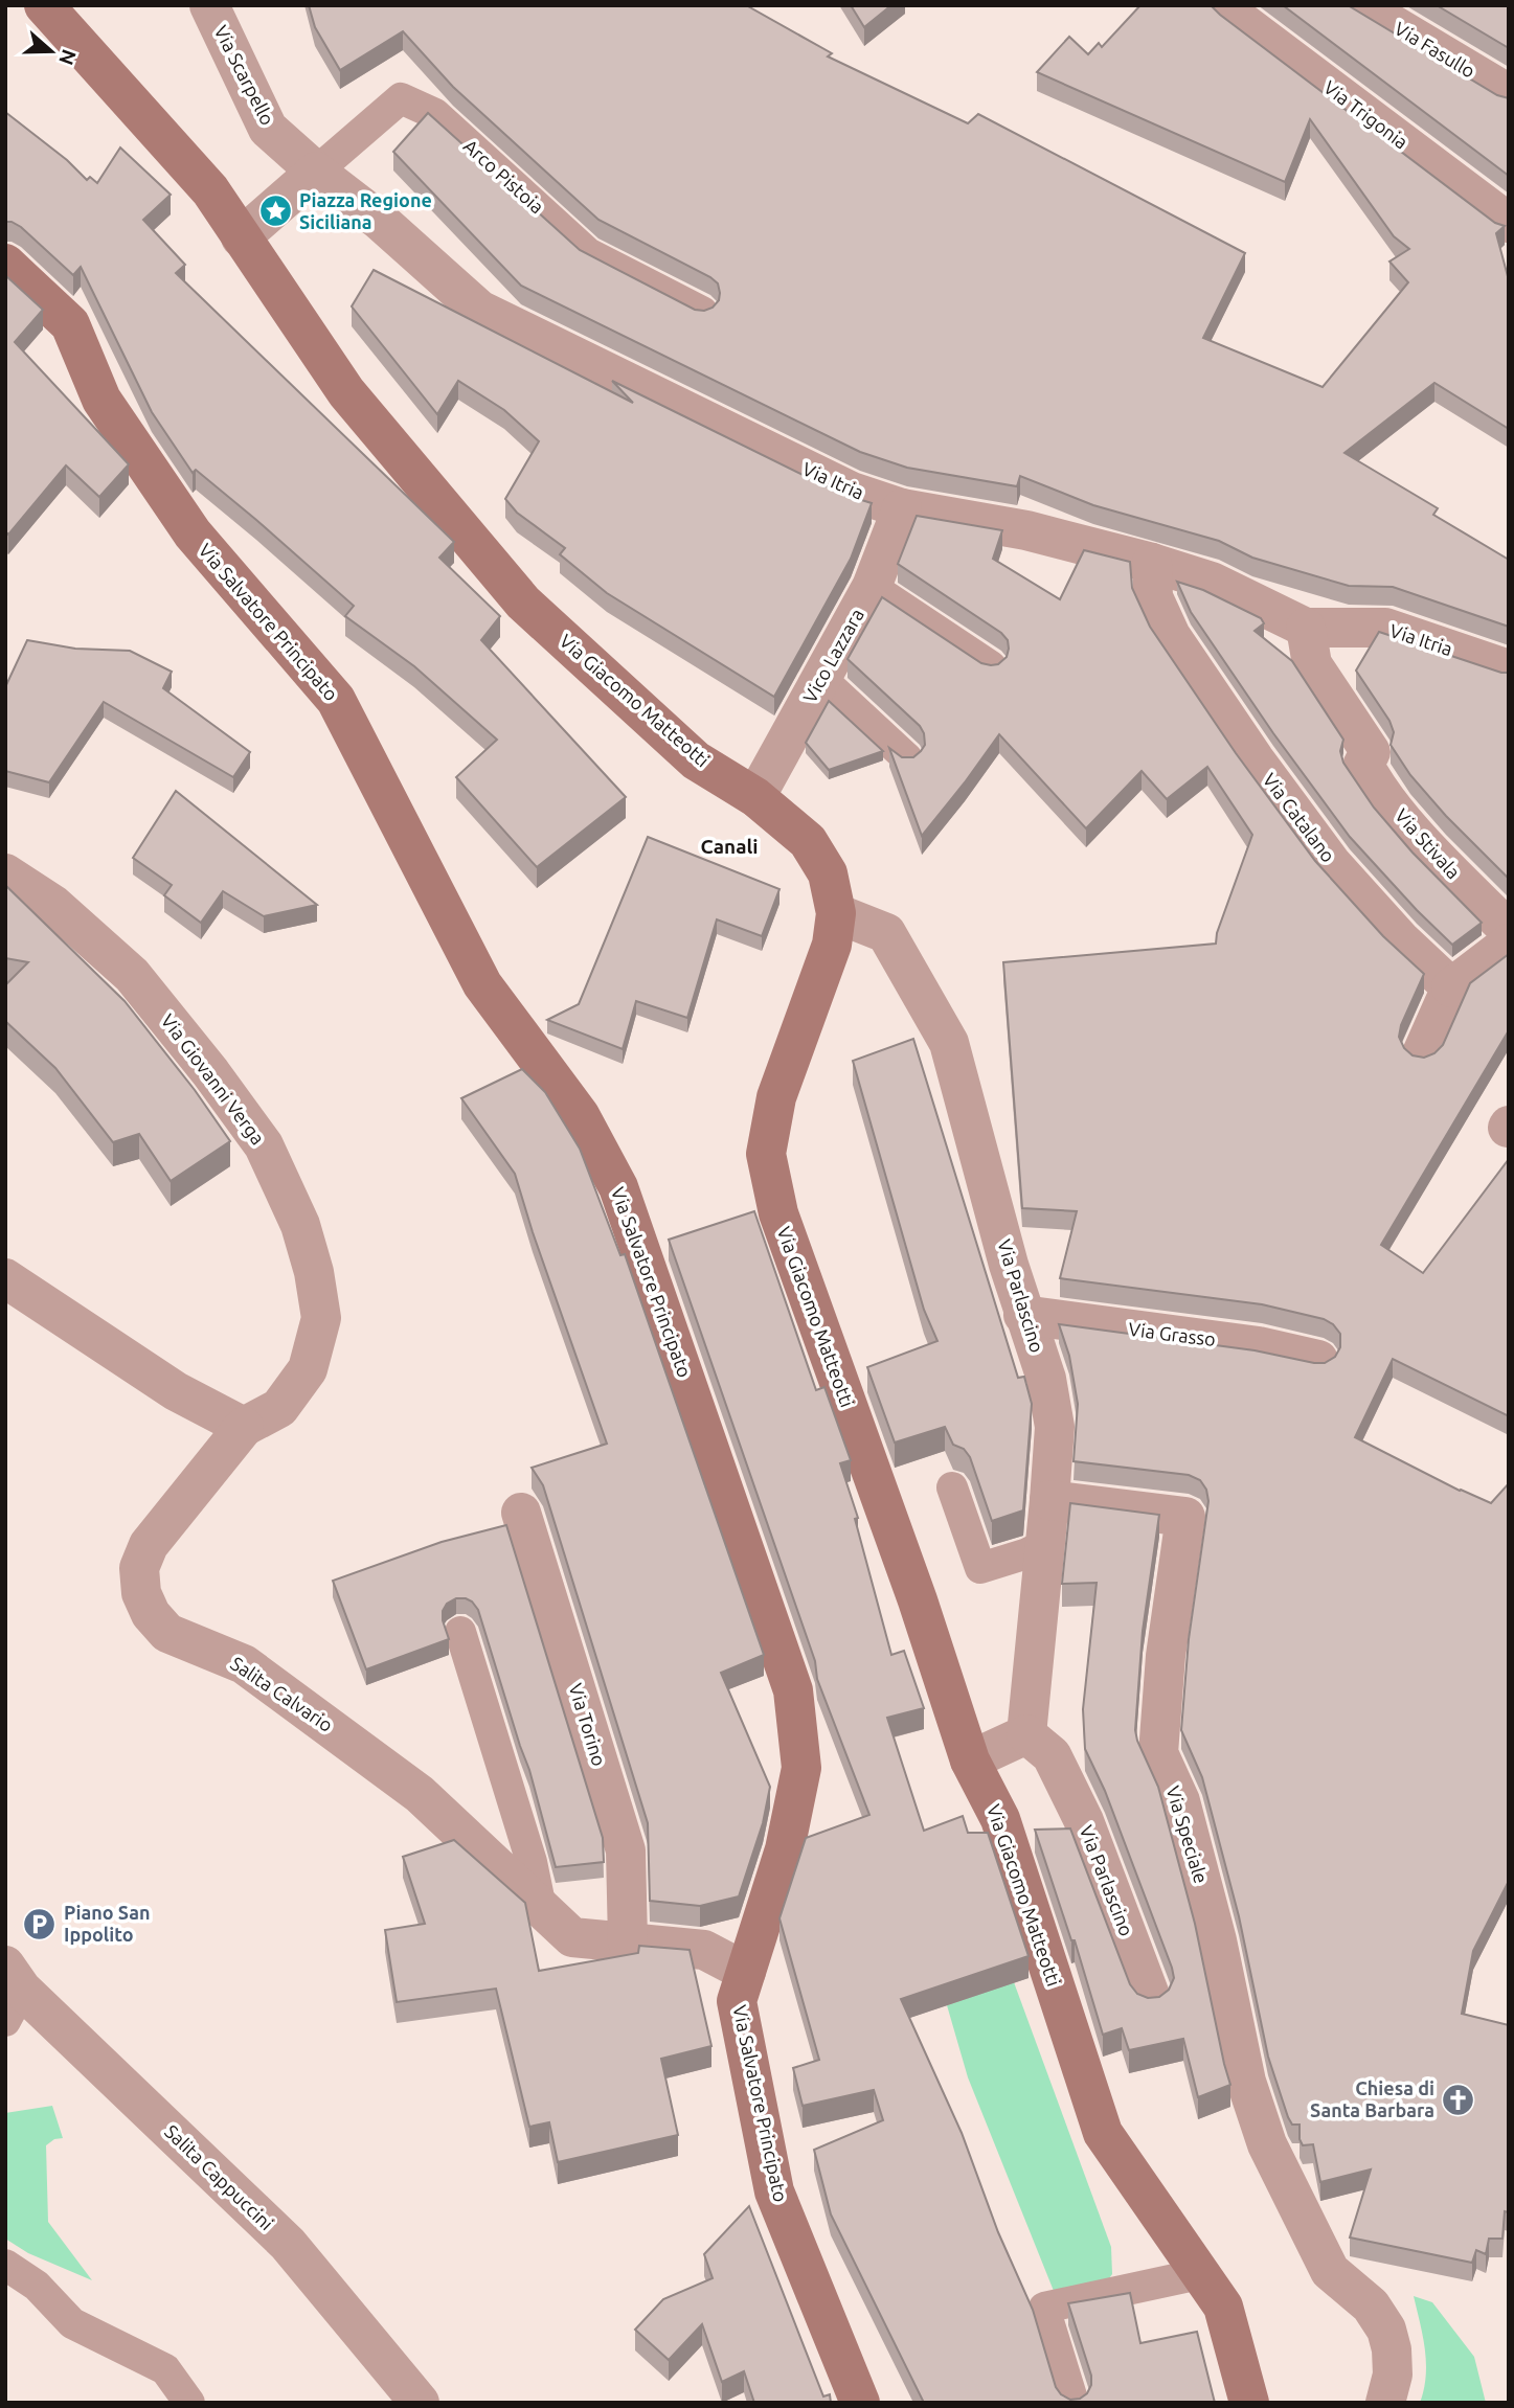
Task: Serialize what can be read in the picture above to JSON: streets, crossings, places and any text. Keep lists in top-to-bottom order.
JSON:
{
  "streets": {
    "main road": ["Via Salvatore Principato", "Via Giacomo Matteotti"],
    "street": [
      "Via Fasullo",
      "Via Scarpello",
      "Via Trigonia",
      "Via Itria",
      "Vico Lazzara",
      "Via Catalano",
      "Via Stivala",
      "Via Giovanni Verga",
      "Via Parlascino",
      "Via Grasso",
      "Salita Calvario",
      "Via Torino",
      "Via Speciale",
      "Salita Cappuccini"
    ],
    "lane": ["Arco Pistoia"]
  },
  "crossings": [
    ["Via Scarpello", "Arco Pistoia"],
    ["Via Scarpello", "Via Itria"],
    ["Arco Pistoia", "Via Itria"],
    ["Via Itria", "Vico Lazzara"],
    ["Via Itria", "Via Catalano"],
    ["Via Itria", "Via Stivala"],
    ["Via Salvatore Principato", "Salita Calvario"],
    ["Vico Lazzara", "Via Giacomo Matteotti"],
    ["Via Giacomo Matteotti", "Via Parlascino"],
    ["Via Giovanni Verga", "Salita Calvario"],
    ["Via Parlascino", "Via Grasso"],
    ["Via Parlascino", "Via Speciale"],
    ["Salita Calvario", "Via Torino"]
  ],
  "districts": ["Canali"],
  "places": {
    "place": ["Piazza Regione Siciliana"],
    "parking": ["Piano San Ippolito"],
    "church": ["Chiesa di Santa Barbara"]
  },
  "north": "right"
}
